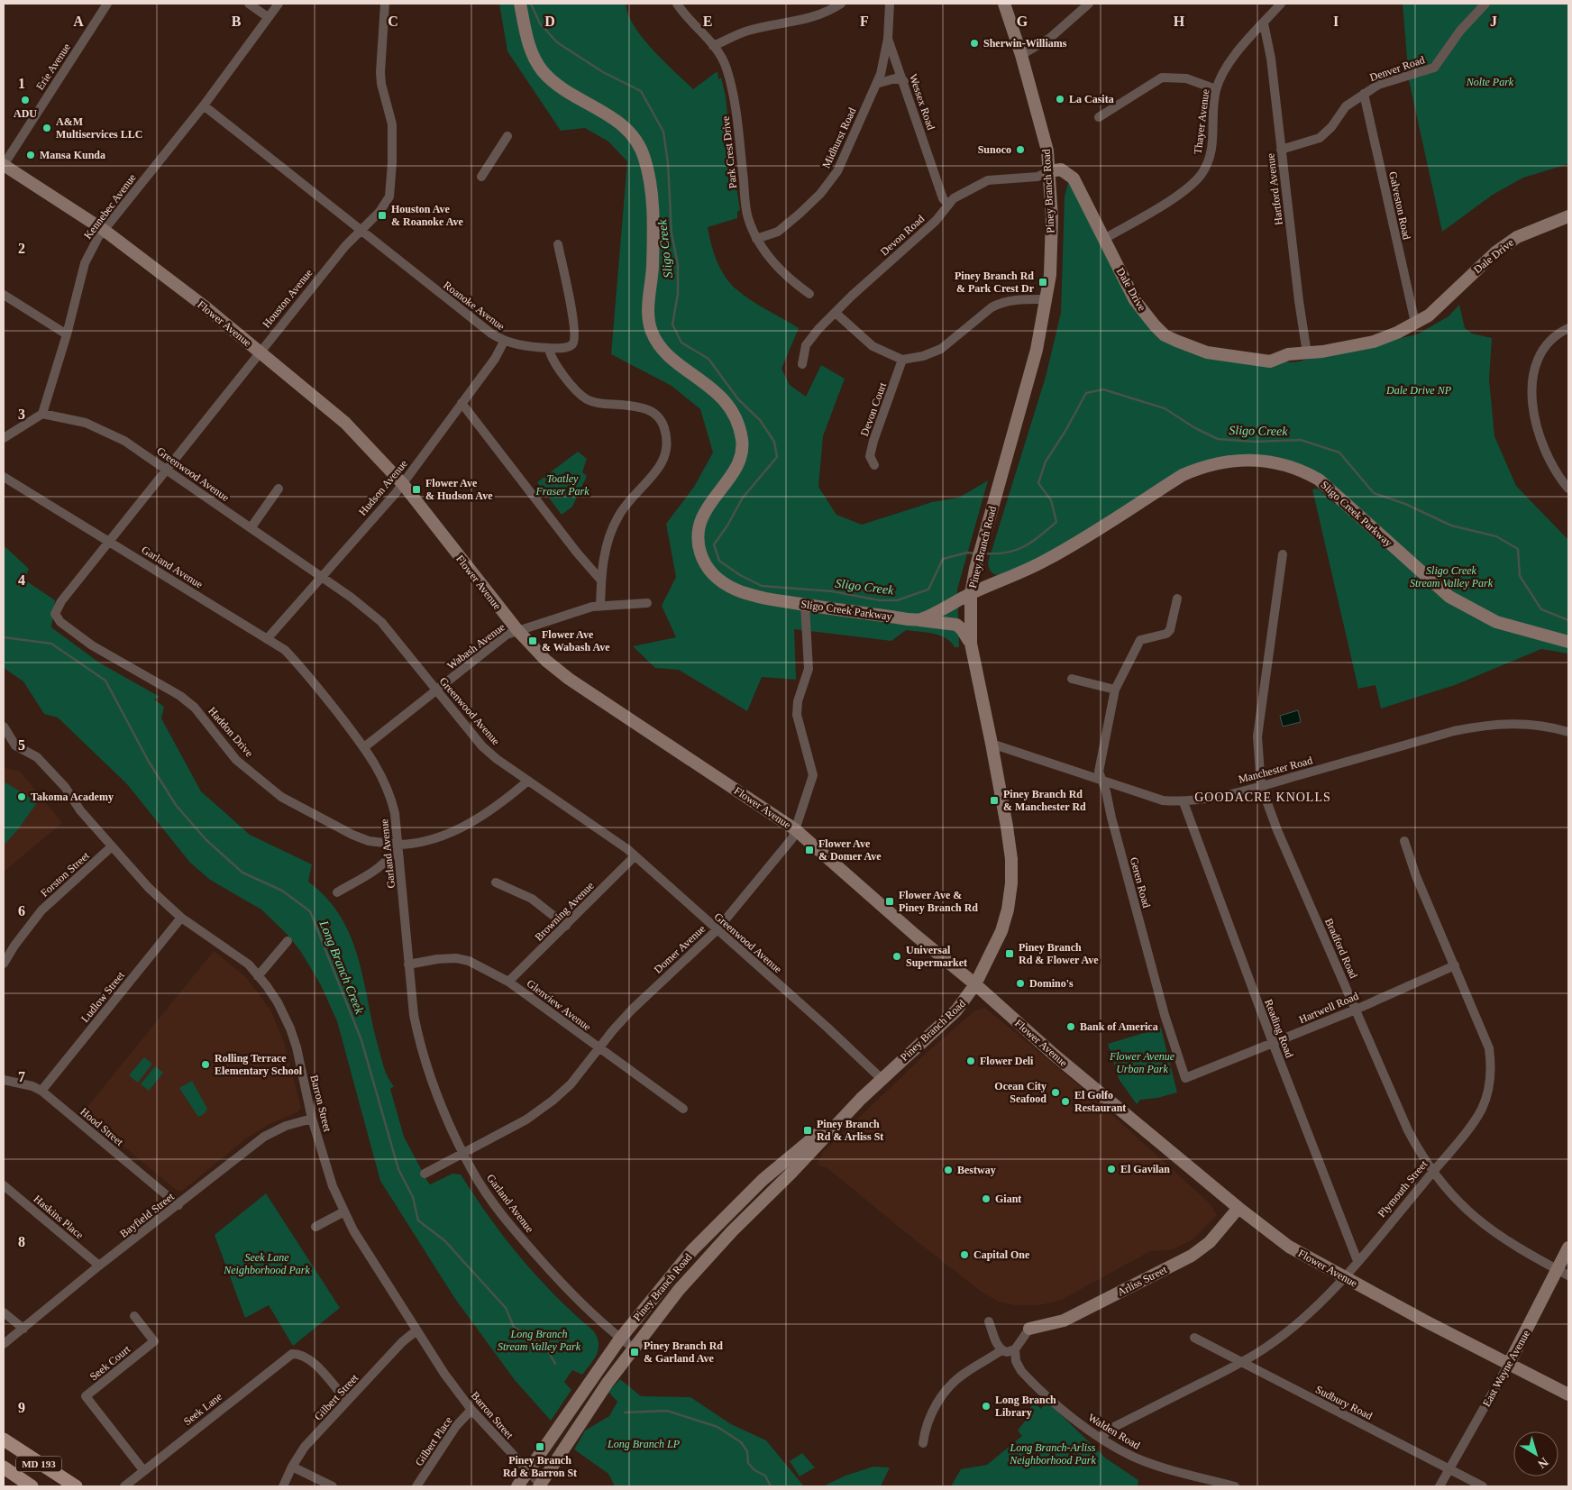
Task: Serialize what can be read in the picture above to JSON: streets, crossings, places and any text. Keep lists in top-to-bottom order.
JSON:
{
  "streets": {
    "main road": ["MD 193"],
    "street": [
      "Erie Avenue",
      "Denver Road",
      "Wessex Road",
      "Thayer Avenue",
      "Midhurst Road",
      "Park Crest Drive",
      "Hartford Avenue",
      "Piney Branch Road",
      "Galveston Road",
      "Kennebec Avenue",
      "Devon Road",
      "Dale Drive",
      "Houston Avenue",
      "Roanoke Avenue",
      "Flower Avenue",
      "Devon Court",
      "Greenwood Avenue",
      "Hudson Avenue",
      "Sligo Creek Parkway",
      "Garland Avenue",
      "Wabash Avenue",
      "Haddon Drive",
      "Manchester Road",
      "Forston Street",
      "Geren Road",
      "Browning Avenue",
      "Bradford Road",
      "Domer Avenue",
      "Ludlow Street",
      "Glenview Avenue",
      "Hartwell Road",
      "Reading Road",
      "Barron Street",
      "Hood Street",
      "Plymouth Street",
      "Bayfield Street",
      "Haskins Place",
      "Arliss Street",
      "Seek Court",
      "East Wayne Avenue",
      "Gilbert Street",
      "Sudbury Road",
      "Seek Lane",
      "Walden Road",
      "Gilbert Place"
    ]
  },
  "crossings": [
    ["Erie Avenue", "Flower Avenue"],
    ["Denver Road", "Hartford Avenue"],
    ["Denver Road", "Galveston Road"],
    ["Wessex Road", "Midhurst Road"],
    ["Wessex Road", "Devon Road"],
    ["Thayer Avenue", "Hartford Avenue"],
    ["Thayer Avenue", "Dale Drive"],
    ["Midhurst Road", "Park Crest Drive"],
    ["Hartford Avenue", "Dale Drive"],
    ["Piney Branch Road", "Devon Road"],
    ["Piney Branch Road", "Dale Drive"],
    ["Piney Branch Road", "Flower Avenue"],
    ["Piney Branch Road", "Greenwood Avenue"],
    ["Piney Branch Road", "Sligo Creek Parkway"],
    ["Piney Branch Road", "Garland Avenue"],
    ["Piney Branch Road", "Manchester Road"],
    ["Piney Branch Road", "Barron Street"],
    ["Galveston Road", "Dale Drive"],
    ["Kennebec Avenue", "Roanoke Avenue"],
    ["Kennebec Avenue", "Flower Avenue"],
    ["Kennebec Avenue", "Greenwood Avenue"],
    ["Devon Road", "Dale Drive"],
    ["Houston Avenue", "Roanoke Avenue"],
    ["Houston Avenue", "Flower Avenue"],
    ["Houston Avenue", "Greenwood Avenue"],
    ["Houston Avenue", "Garland Avenue"],
    ["Houston Avenue", "Haddon Drive"],
    ["Roanoke Avenue", "Hudson Avenue"],
    ["Flower Avenue", "Hudson Avenue"],
    ["Flower Avenue", "Wabash Avenue"],
    ["Flower Avenue", "Domer Avenue"],
    ["Flower Avenue", "Plymouth Street"],
    ["Flower Avenue", "Arliss Street"],
    ["Flower Avenue", "East Wayne Avenue"],
    ["Greenwood Avenue", "Hudson Avenue"],
    ["Greenwood Avenue", "Wabash Avenue"],
    ["Greenwood Avenue", "Haddon Drive"],
    ["Greenwood Avenue", "Browning Avenue"],
    ["Greenwood Avenue", "Domer Avenue"],
    ["Hudson Avenue", "Garland Avenue"],
    ["Sligo Creek Parkway", "Domer Avenue"],
    ["Garland Avenue", "Wabash Avenue"],
    ["Garland Avenue", "Haddon Drive"],
    ["Garland Avenue", "Domer Avenue"],
    ["Garland Avenue", "Glenview Avenue"],
    ["Manchester Road", "Geren Road"],
    ["Manchester Road", "Bradford Road"],
    ["Manchester Road", "Reading Road"],
    ["Forston Street", "Barron Street"],
    ["Geren Road", "Hartwell Road"],
    ["Browning Avenue", "Glenview Avenue"],
    ["Bradford Road", "Hartwell Road"],
    ["Bradford Road", "Plymouth Street"],
    ["Bradford Road", "East Wayne Avenue"],
    ["Domer Avenue", "Glenview Avenue"],
    ["Ludlow Street", "Barron Street"],
    ["Ludlow Street", "Hood Street"],
    ["Hartwell Road", "Reading Road"],
    ["Hartwell Road", "Plymouth Street"],
    ["Reading Road", "Plymouth Street"],
    ["Barron Street", "Bayfield Street"],
    ["Barron Street", "Gilbert Street"],
    ["Barron Street", "Gilbert Place"],
    ["Hood Street", "Bayfield Street"],
    ["Plymouth Street", "Sudbury Road"],
    ["Plymouth Street", "Walden Road"],
    ["Bayfield Street", "Haskins Place"],
    ["Seek Court", "Seek Lane"],
    ["East Wayne Avenue", "Sudbury Road"],
    ["Gilbert Street", "Seek Lane"]
  ],
  "districts": ["GOODACRE KNOLLS"],
  "water": ["Sligo Creek", "Long Branch Creek"],
  "parks": [
    "Nolte Park",
    "Dale Drive NP",
    "Toatley Fraser Park",
    "Sligo Creek Stream Valley Park",
    "Flower Avenue Urban Park",
    "Seek Lane Neighborhood Park",
    "Long Branch Stream Valley Park",
    "Long Branch LP",
    "Long Branch-Arliss Neighborhood Park"
  ],
  "places": {
    "other": [
      "Sherwin-Williams",
      "La Casita",
      "ADU",
      "A&M Multiservices LLC",
      "Sunoco",
      "Mansa Kunda",
      "Takoma Academy",
      "Universal Supermarket",
      "Domino's",
      "Bank of America",
      "Flower Deli",
      "Rolling Terrace Elementary School",
      "Ocean City Seafood",
      "El Golfo Restaurant",
      "El Gavilan",
      "Bestway",
      "Giant",
      "Capital One",
      "Long Branch Library"
    ],
    "transit": [
      "Houston Ave & Roanoke Ave",
      "Piney Branch Rd & Park Crest Dr",
      "Flower Ave & Hudson Ave",
      "Flower Ave & Wabash Ave",
      "Piney Branch Rd & Manchester Rd",
      "Flower Ave & Domer Ave",
      "Flower Ave & Piney Branch Rd",
      "Piney Branch Rd & Flower Ave",
      "Piney Branch Rd & Arliss St",
      "Piney Branch Rd & Garland Ave",
      "Piney Branch Rd & Barron St"
    ]
  },
  "north": "bottom right",
  "grid": {
    "columns": [
      "A",
      "B",
      "C",
      "D",
      "E",
      "F",
      "G",
      "H",
      "I",
      "J"
    ],
    "rows": [
      "1",
      "2",
      "3",
      "4",
      "5",
      "6",
      "7",
      "8",
      "9"
    ]
  }
}
